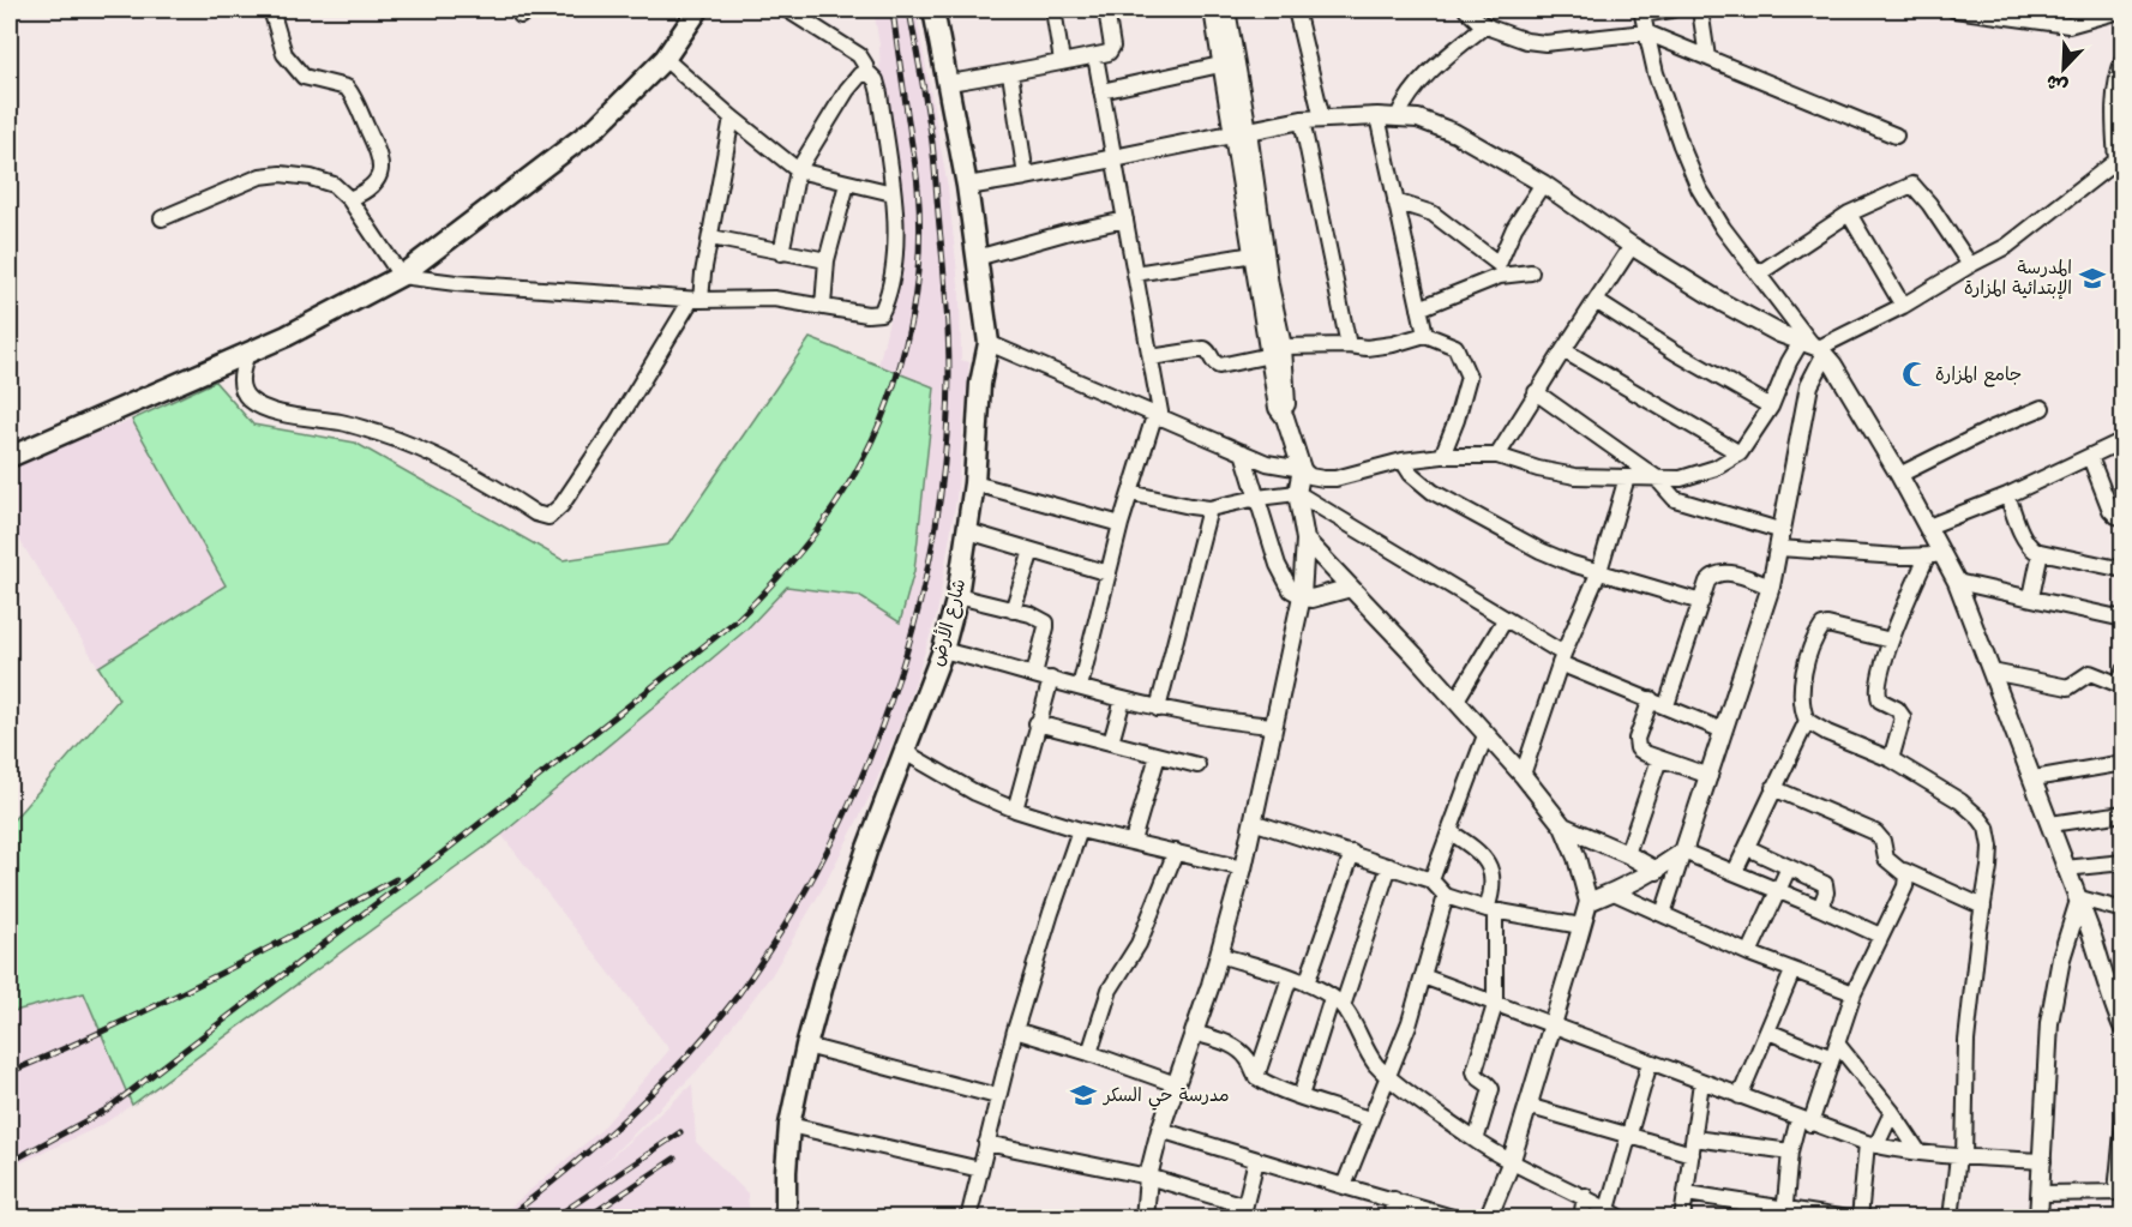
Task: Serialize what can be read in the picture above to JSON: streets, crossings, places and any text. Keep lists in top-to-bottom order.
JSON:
{
  "streets": {
    "main road": ["شارع الأرض"]
  },
  "places": {
    "school or university": ["المدرسة الإبتدائية المزارة", "مدرسة حي السكر"],
    "mosque": ["جامع المزارة"]
  },
  "north": "bottom left"
}
